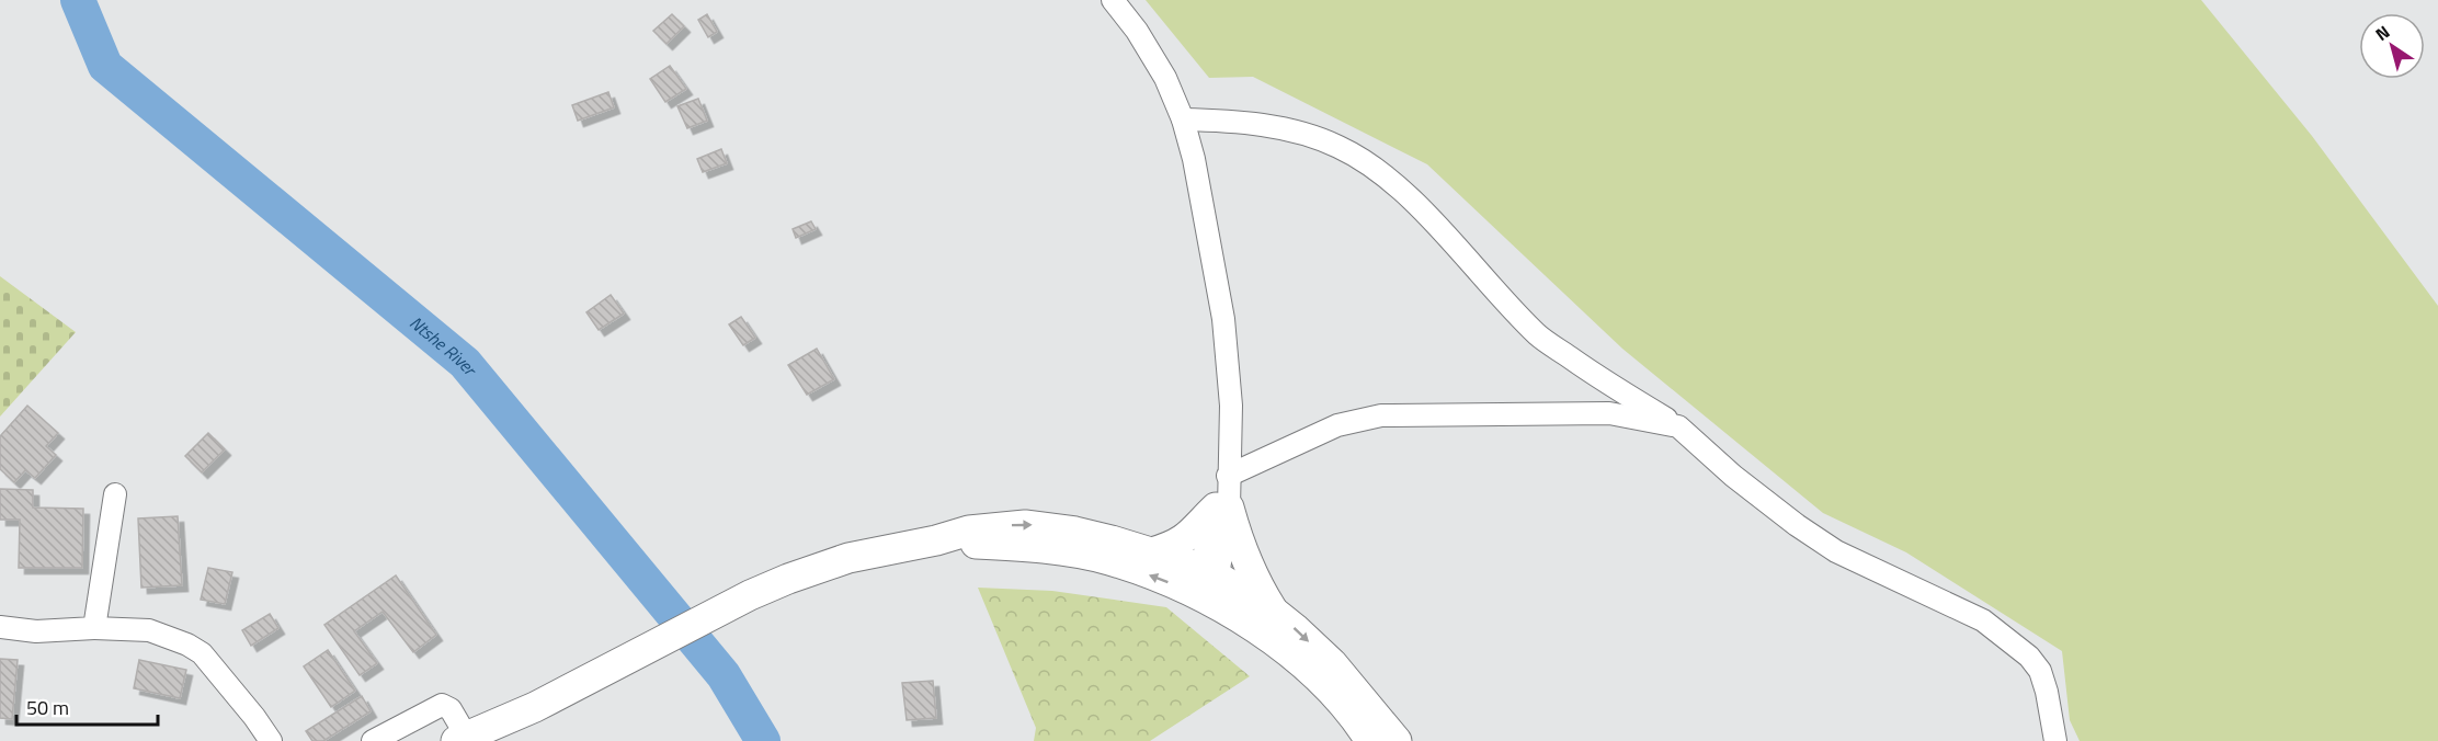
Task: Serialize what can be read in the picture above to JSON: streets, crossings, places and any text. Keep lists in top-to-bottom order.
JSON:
{
  "water": ["Ntshe River"],
  "scale_bar": "50 m",
  "north": "top left"
}
